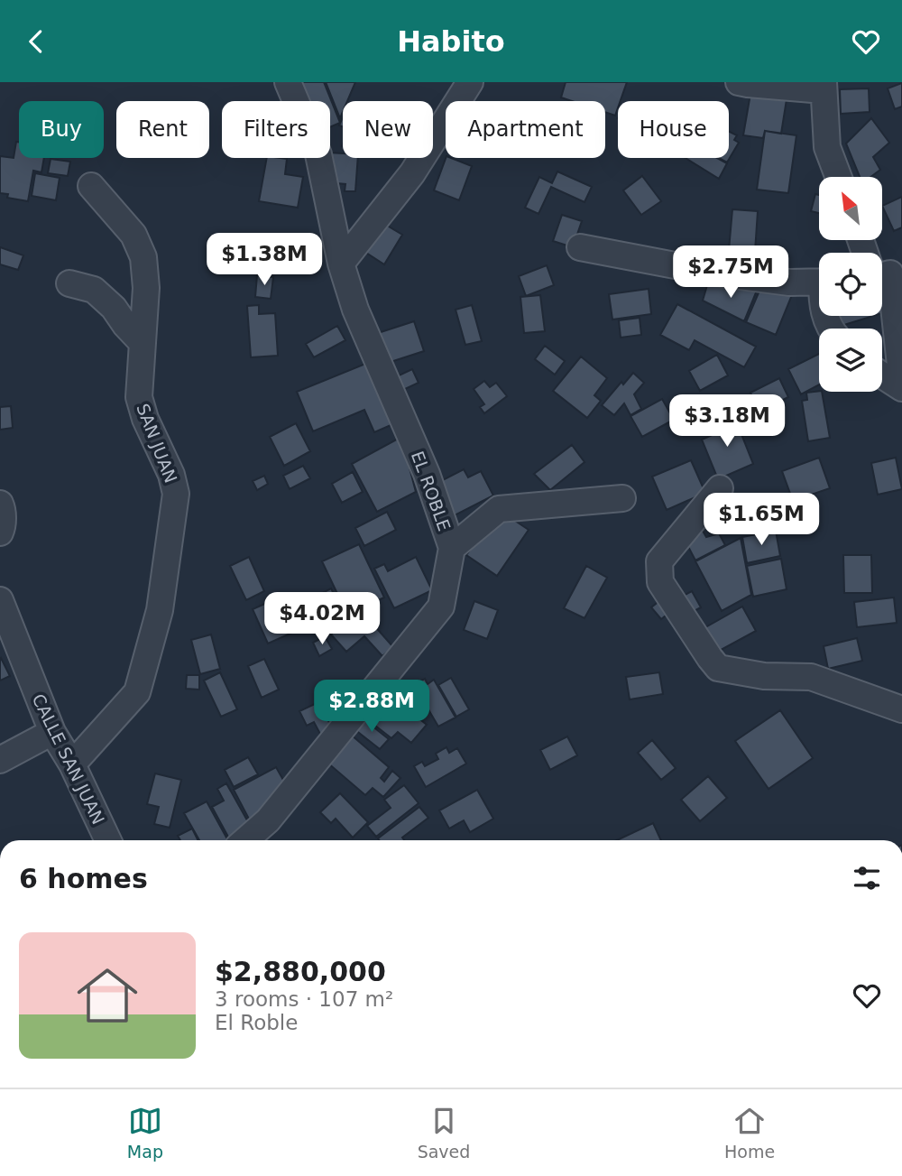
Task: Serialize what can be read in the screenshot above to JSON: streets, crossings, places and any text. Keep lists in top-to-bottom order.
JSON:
{
  "streets": {
    "street": ["SAN JUAN", "EL ROBLE", "CALLE SAN JUAN"]
  },
  "crossings": [
    ["SAN JUAN", "CALLE SAN JUAN"]
  ],
  "north": "top left",
  "page": {
    "header": "Habito",
    "chip": [
      "Buy",
      "Rent",
      "Filters",
      "New",
      "Apartment",
      "House"
    ],
    "price": [
      "$1.38M",
      "$2.75M",
      "$3.18M",
      "$1.65M",
      "$4.02M",
      "$2.88M"
    ],
    "heading": "6 homes",
    "list": [
      {
        "name": "$2,880,000",
        "note": "3 rooms · 107 m² · El Roble"
      }
    ],
    "tabs": ["Map", "Saved", "Home"]
  }
}
